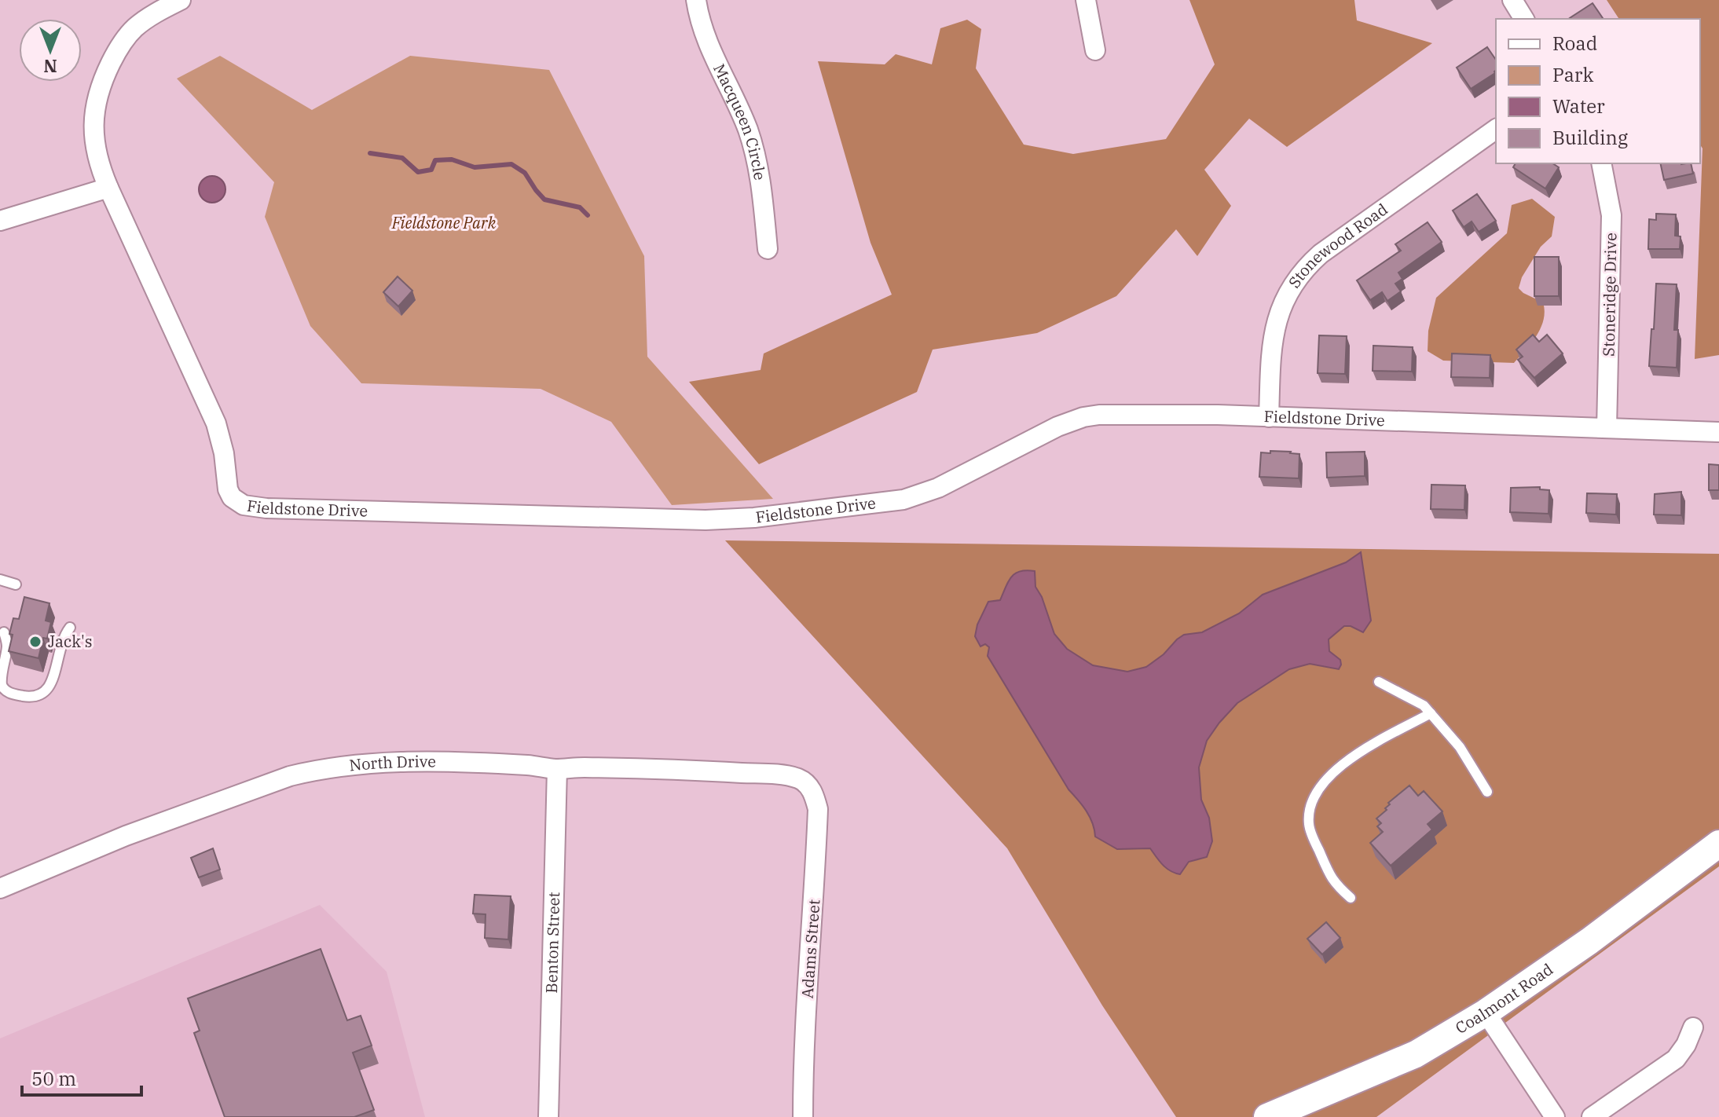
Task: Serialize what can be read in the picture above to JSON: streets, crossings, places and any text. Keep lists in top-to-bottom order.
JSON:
{
  "streets": {
    "street": [
      "Macqueen Circle",
      "Stonewood Road",
      "Stoneridge Drive",
      "Fieldstone Drive",
      "North Drive",
      "Benton Street",
      "Adams Street",
      "Coalmont Road"
    ]
  },
  "crossings": [
    ["Stonewood Road", "Fieldstone Drive"],
    ["Stoneridge Drive", "Fieldstone Drive"],
    ["North Drive", "Benton Street"],
    ["North Drive", "Adams Street"]
  ],
  "parks": ["Fieldstone Park"],
  "places": ["Jack's"],
  "legend": [
    "Road",
    "Park",
    "Water",
    "Building"
  ],
  "scale_bar": "50 m",
  "north": "bottom"
}
